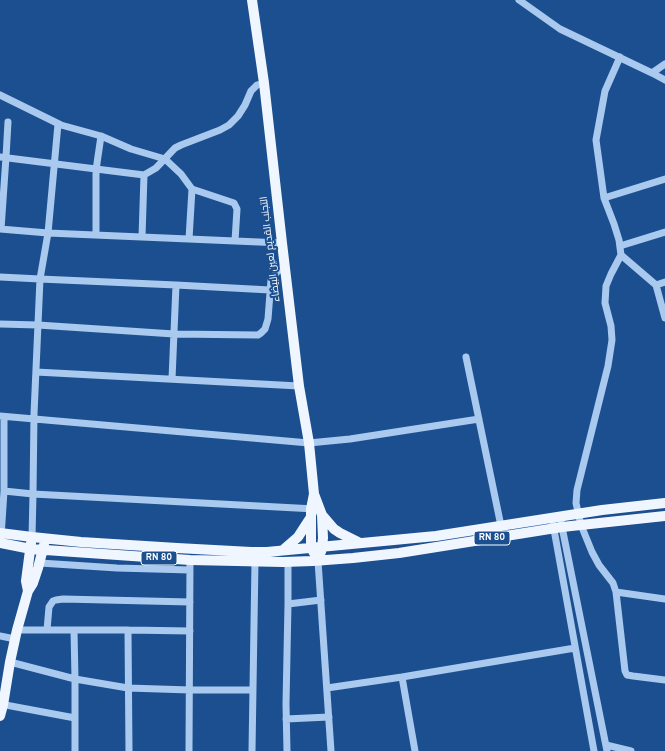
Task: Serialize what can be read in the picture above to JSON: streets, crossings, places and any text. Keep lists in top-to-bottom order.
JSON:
{
  "streets": {
    "main road": ["التجنب القديم لعين البيضاء", "RN 80"]
  }
}
